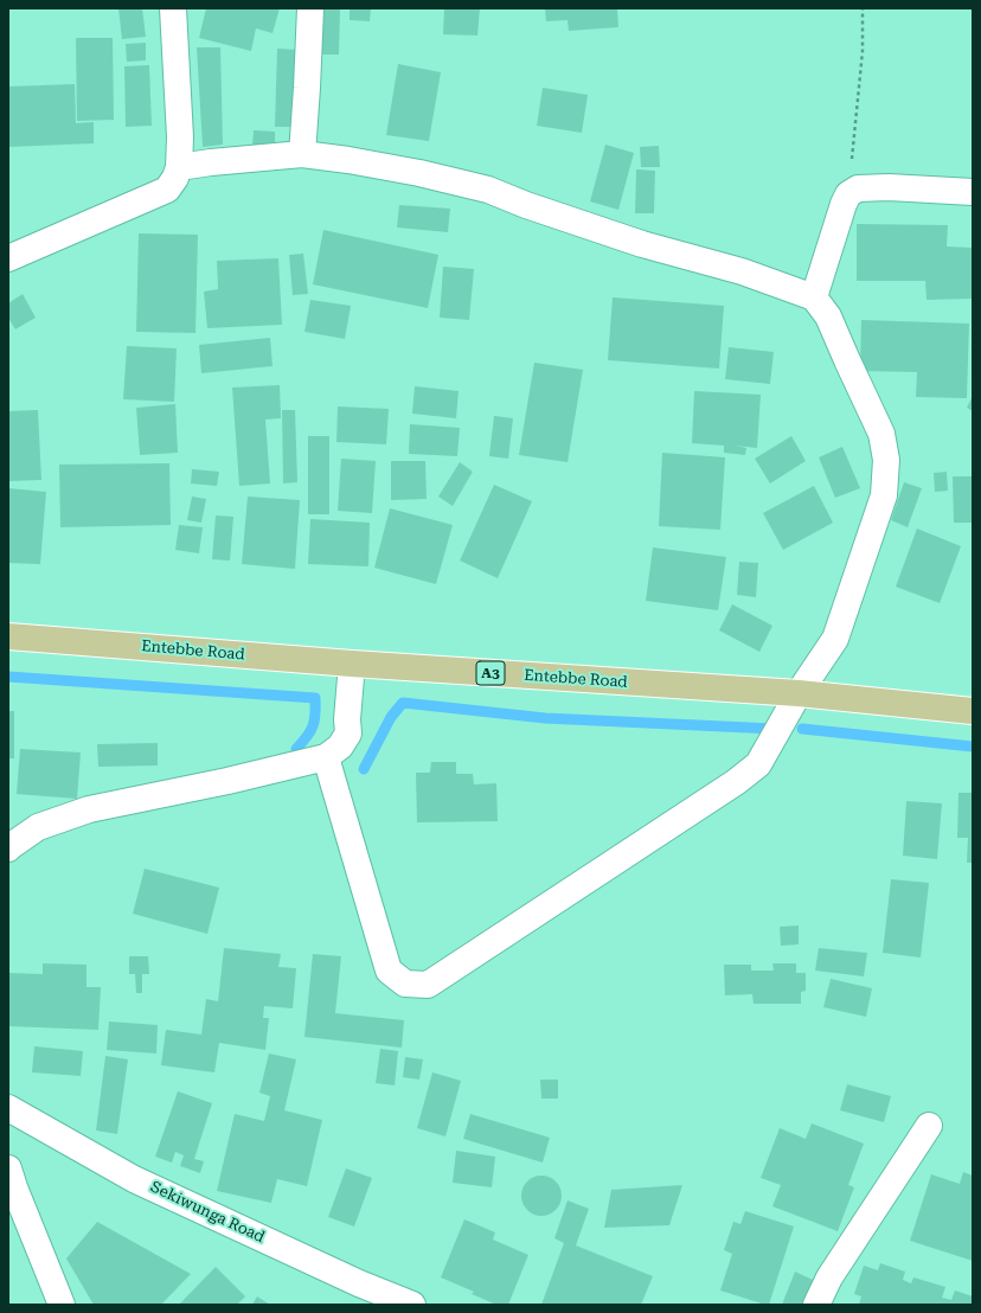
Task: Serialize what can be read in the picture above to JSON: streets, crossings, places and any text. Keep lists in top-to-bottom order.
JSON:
{
  "streets": {
    "main road": ["Entebbe Road", "A3"],
    "street": ["Sekiwunga Road"]
  }
}
